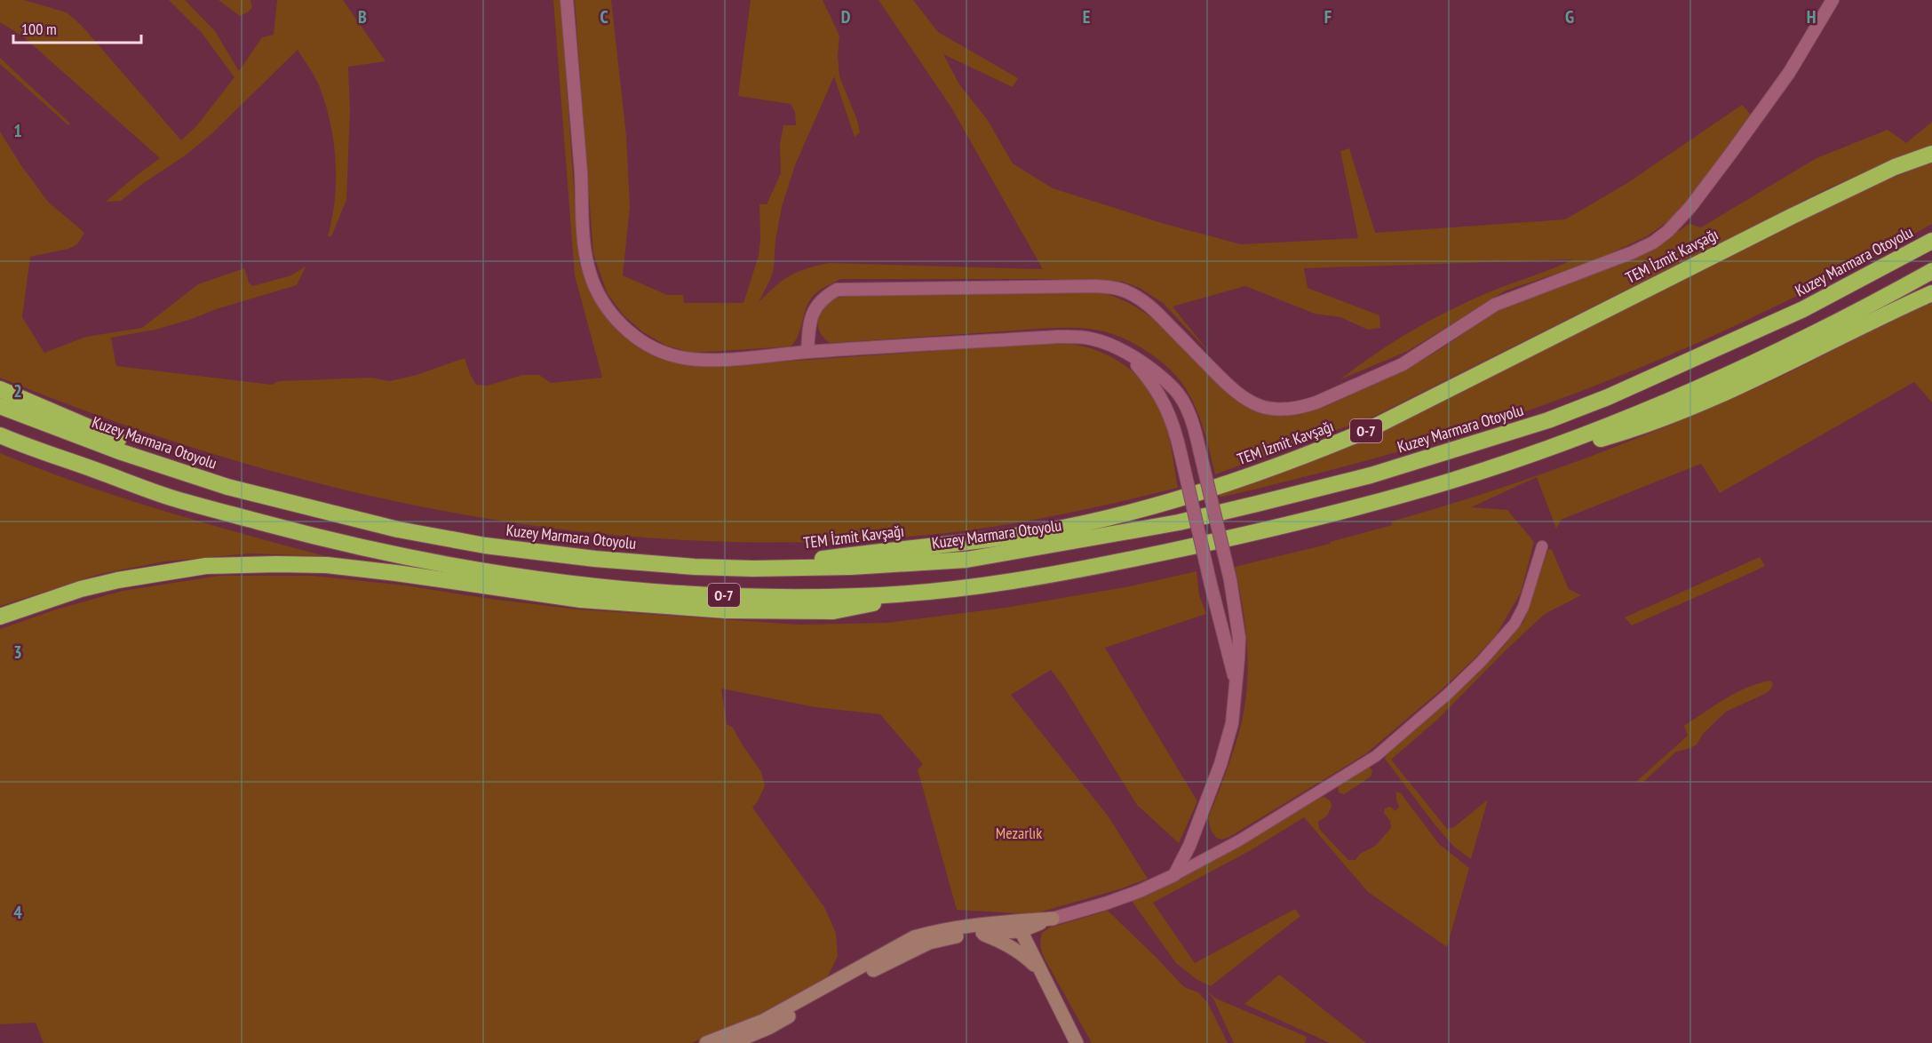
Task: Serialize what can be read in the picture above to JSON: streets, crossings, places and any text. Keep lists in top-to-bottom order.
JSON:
{
  "streets": {
    "highway": ["TEM İzmit Kavşağı", "Kuzey Marmara Otoyolu", "O-7"]
  },
  "crossings": [
    ["TEM İzmit Kavşağı", "Kuzey Marmara Otoyolu"]
  ],
  "parks": ["Mezarlık"],
  "scale_bar": "100 m",
  "grid": {
    "columns": [
      "B",
      "C",
      "D",
      "E",
      "F",
      "G",
      "H"
    ],
    "rows": [
      "1",
      "2",
      "3",
      "4"
    ]
  }
}
